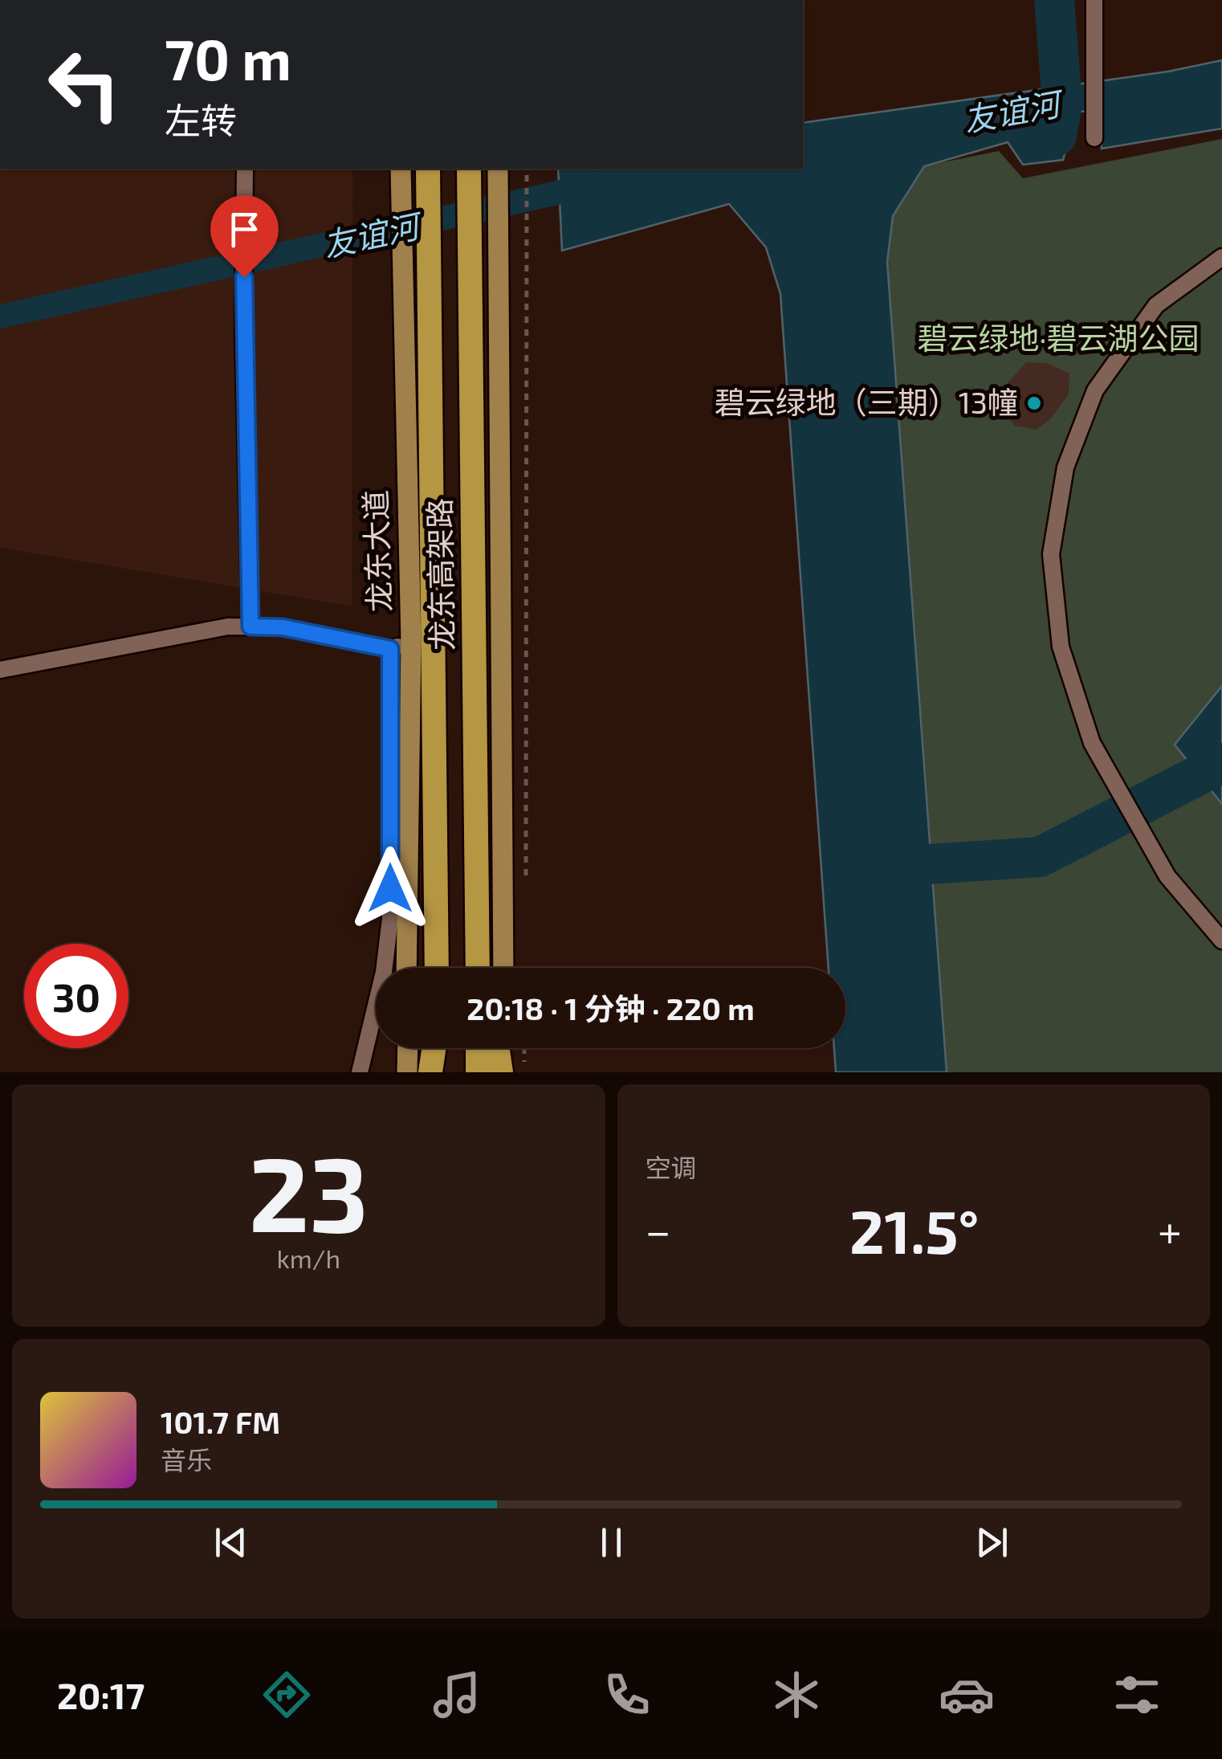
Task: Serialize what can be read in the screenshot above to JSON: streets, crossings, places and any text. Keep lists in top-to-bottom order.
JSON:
{
  "streets": {
    "highway": ["龙东高架路"],
    "main road": ["龙东大道"]
  },
  "water": ["友谊河"],
  "parks": ["碧云绿地·碧云湖公园"],
  "places": ["碧云绿地（三期）13幢"],
  "page": {
    "turn": ["70 m", "左转"],
    "limit": "30",
    "trip": "20:18 · 1 分钟 · 220 m",
    "tile": [
      ["23", "km/h"],
      "空调"
    ],
    "heat": ["−", "21.5°", "+"],
    "song": ["101.7 FM", "音乐"],
    "tabs": "20:17"
  }
}
